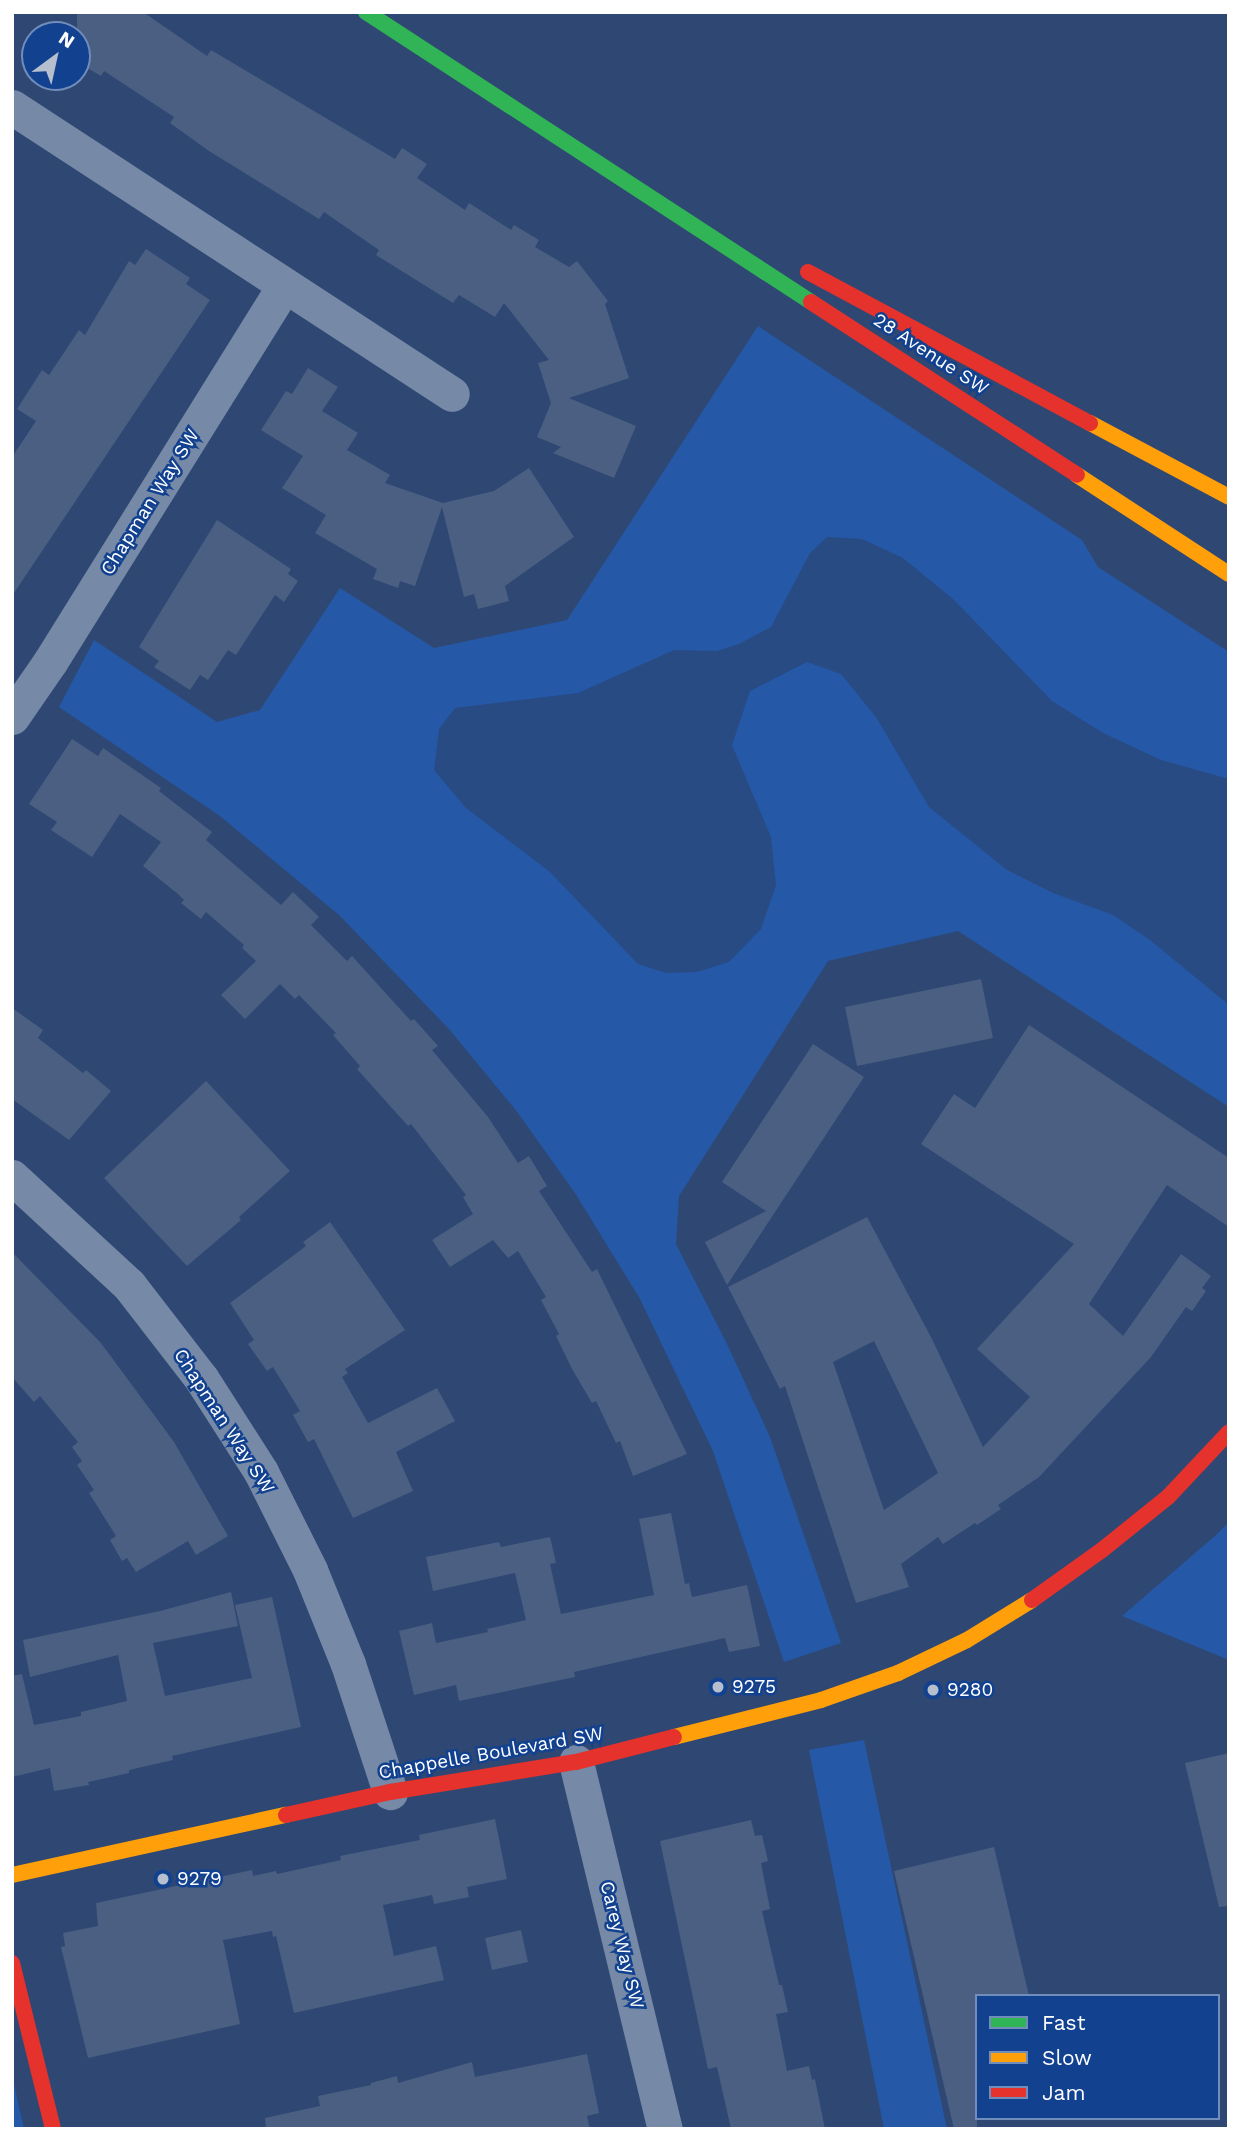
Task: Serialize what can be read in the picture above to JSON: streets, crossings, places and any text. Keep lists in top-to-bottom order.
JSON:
{
  "streets": {
    "main road": ["28 Avenue SW", "Chappelle Boulevard SW"],
    "street": ["Chapman Way SW", "Carey Way SW"]
  },
  "crossings": [
    ["Chapman Way SW", "Chappelle Boulevard SW"],
    ["Chappelle Boulevard SW", "Carey Way SW"]
  ],
  "places": ["9275", "9280", "9279"],
  "legend": ["Fast", "Slow", "Jam"],
  "north": "top right"
}
